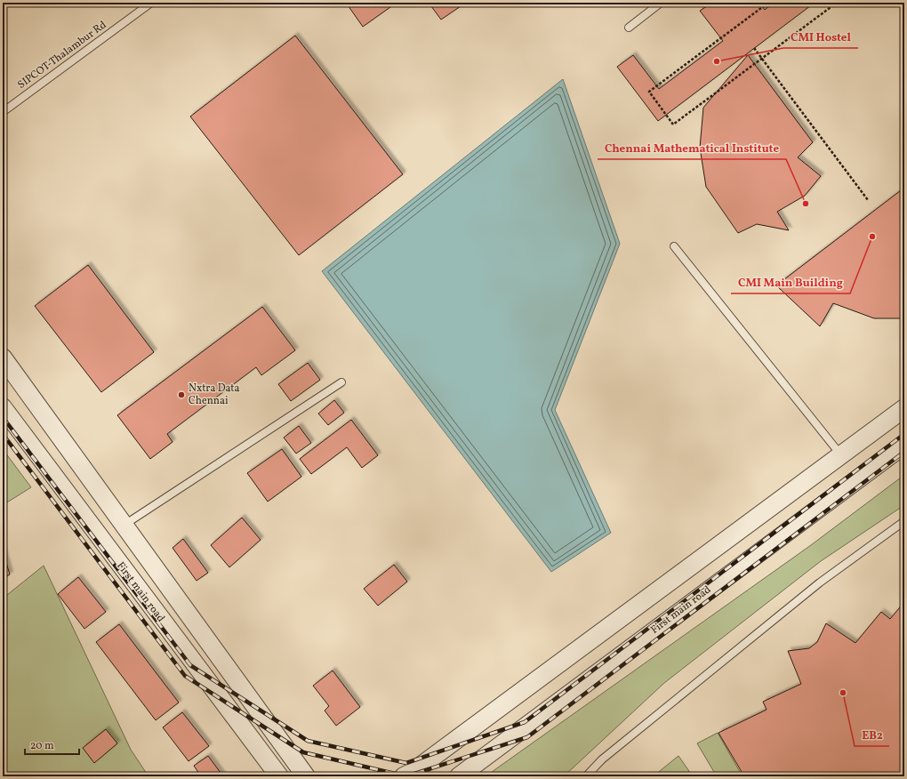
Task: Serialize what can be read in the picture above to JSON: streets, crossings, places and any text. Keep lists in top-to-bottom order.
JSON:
{
  "streets": {
    "street": ["First main road"],
    "lane": ["SIPCOT-Thalambur Rd"]
  },
  "places": [
    "CMI Hostel",
    "Chennai Mathematical Institute",
    "CMI Main Building",
    "Nxtra Data Chennai",
    "EB2"
  ],
  "scale_bar": "20 m"
}
